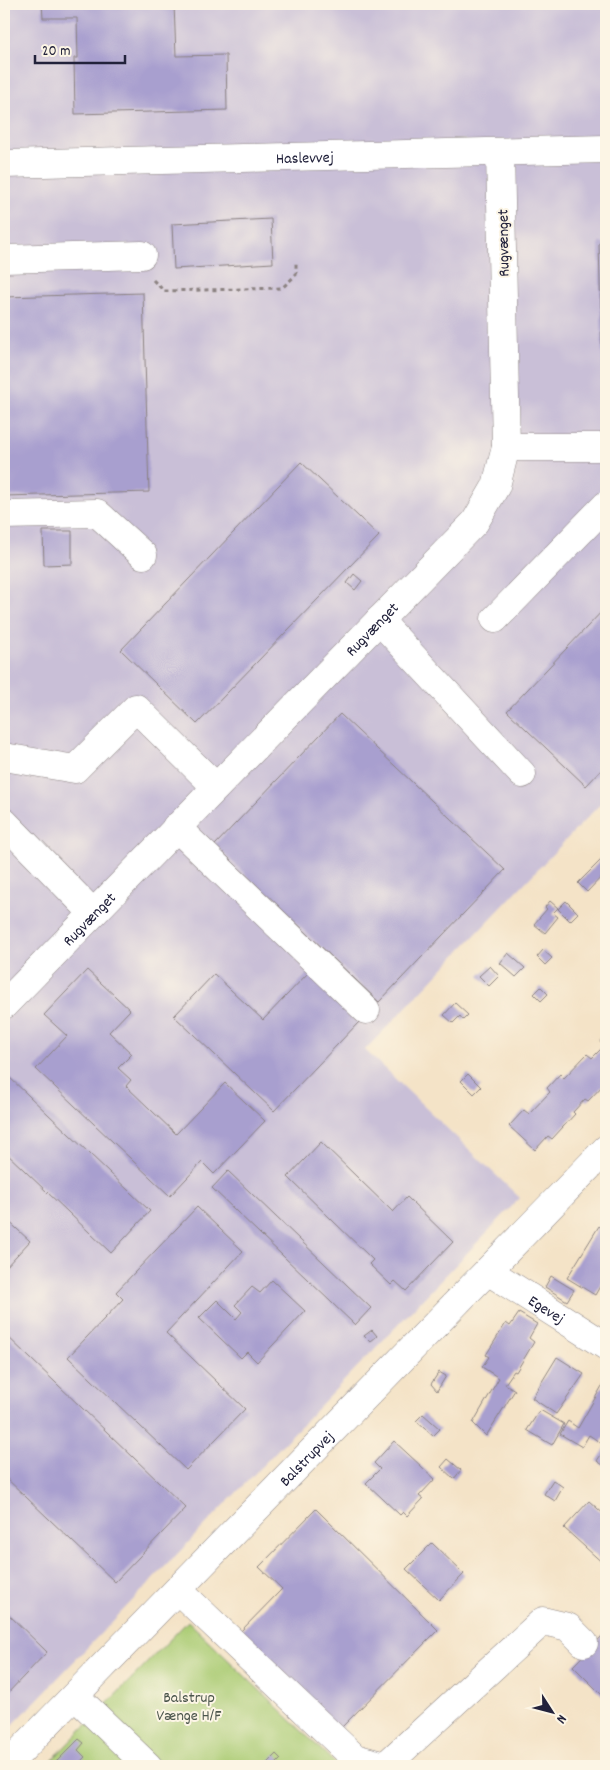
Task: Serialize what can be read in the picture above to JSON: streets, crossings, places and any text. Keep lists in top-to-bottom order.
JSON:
{
  "streets": {
    "street": [
      "Haslevvej",
      "Rugvænget",
      "Egevej",
      "Balstrupvej"
    ]
  },
  "crossings": [
    ["Haslevvej", "Rugvænget"],
    ["Egevej", "Balstrupvej"]
  ],
  "parks": ["Balstrup Vænge H/F"],
  "scale_bar": "20 m",
  "north": "bottom right"
}
